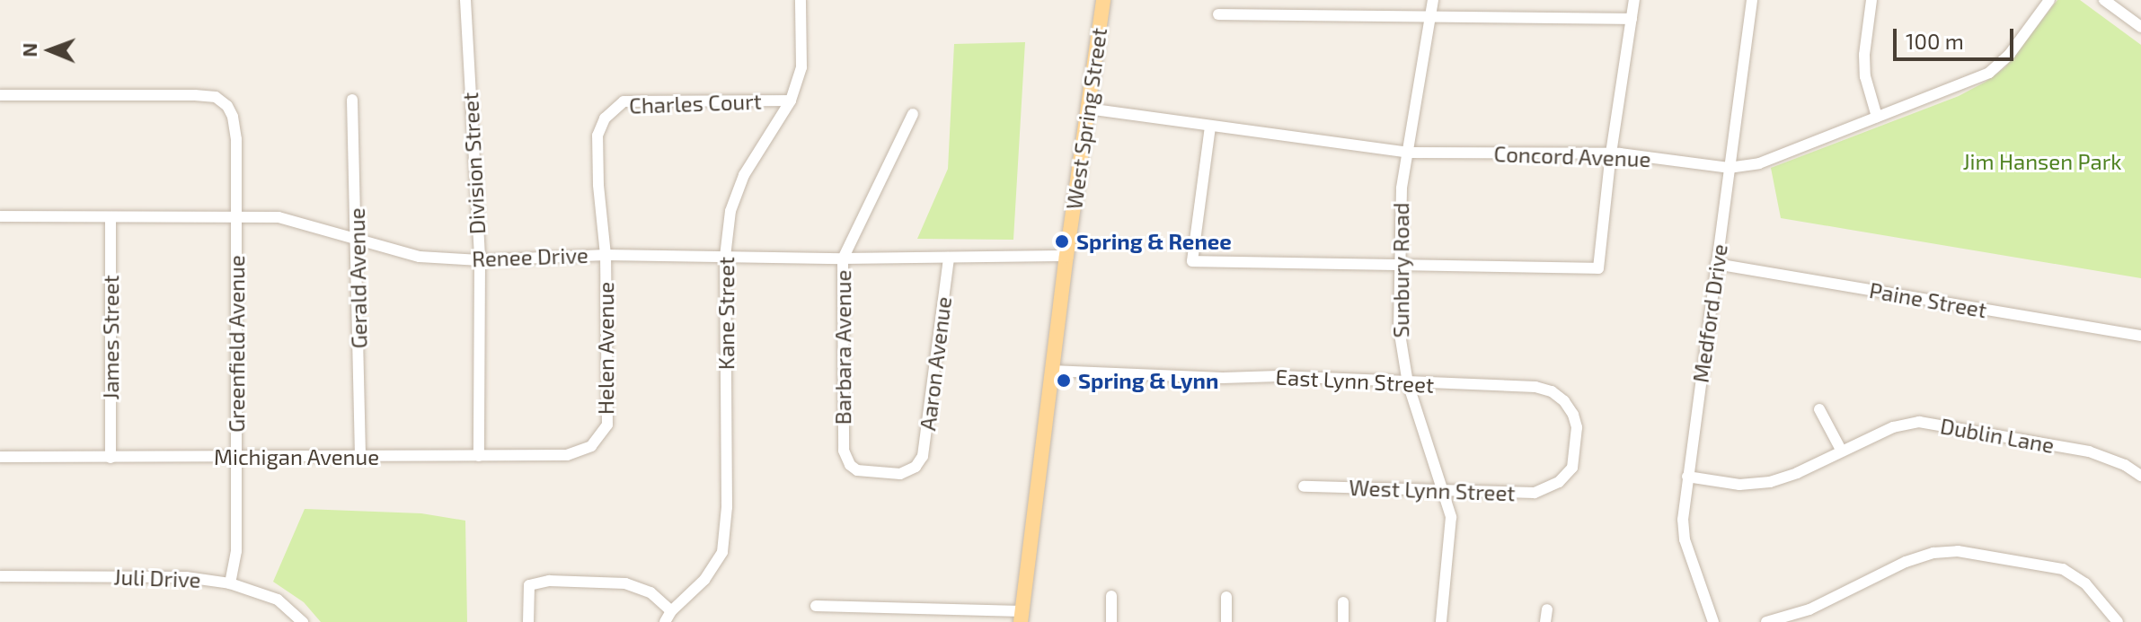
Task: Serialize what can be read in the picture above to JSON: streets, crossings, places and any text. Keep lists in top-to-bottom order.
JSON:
{
  "streets": {
    "main road": ["West Spring Street"],
    "street": [
      "Charles Court",
      "Concord Avenue",
      "Division Street",
      "Renee Drive",
      "Sunbury Road",
      "Gerald Avenue",
      "Paine Street",
      "Kane Street",
      "Medford Drive",
      "James Street",
      "Greenfield Avenue",
      "Barbara Avenue",
      "Helen Avenue",
      "Aaron Avenue",
      "East Lynn Street",
      "Dublin Lane",
      "Michigan Avenue",
      "West Lynn Street",
      "Juli Drive"
    ]
  },
  "crossings": [
    ["Charles Court", "Kane Street"],
    ["Charles Court", "Helen Avenue"],
    ["West Spring Street", "Concord Avenue"],
    ["West Spring Street", "Renee Drive"],
    ["West Spring Street", "East Lynn Street"],
    ["Concord Avenue", "Sunbury Road"],
    ["Concord Avenue", "Medford Drive"],
    ["Division Street", "Renee Drive"],
    ["Division Street", "Michigan Avenue"],
    ["Renee Drive", "Gerald Avenue"],
    ["Renee Drive", "Kane Street"],
    ["Renee Drive", "James Street"],
    ["Renee Drive", "Greenfield Avenue"],
    ["Renee Drive", "Barbara Avenue"],
    ["Renee Drive", "Helen Avenue"],
    ["Renee Drive", "Aaron Avenue"],
    ["Sunbury Road", "East Lynn Street"],
    ["Sunbury Road", "West Lynn Street"],
    ["Gerald Avenue", "Michigan Avenue"],
    ["Paine Street", "Medford Drive"],
    ["Medford Drive", "Dublin Lane"],
    ["James Street", "Michigan Avenue"],
    ["Greenfield Avenue", "Michigan Avenue"],
    ["Greenfield Avenue", "Juli Drive"],
    ["Barbara Avenue", "Aaron Avenue"],
    ["Helen Avenue", "Michigan Avenue"],
    ["East Lynn Street", "West Lynn Street"]
  ],
  "parks": ["Jim Hansen Park"],
  "places": ["Spring & Renee", "Spring & Lynn"],
  "scale_bar": "100 m",
  "north": "left"
}
